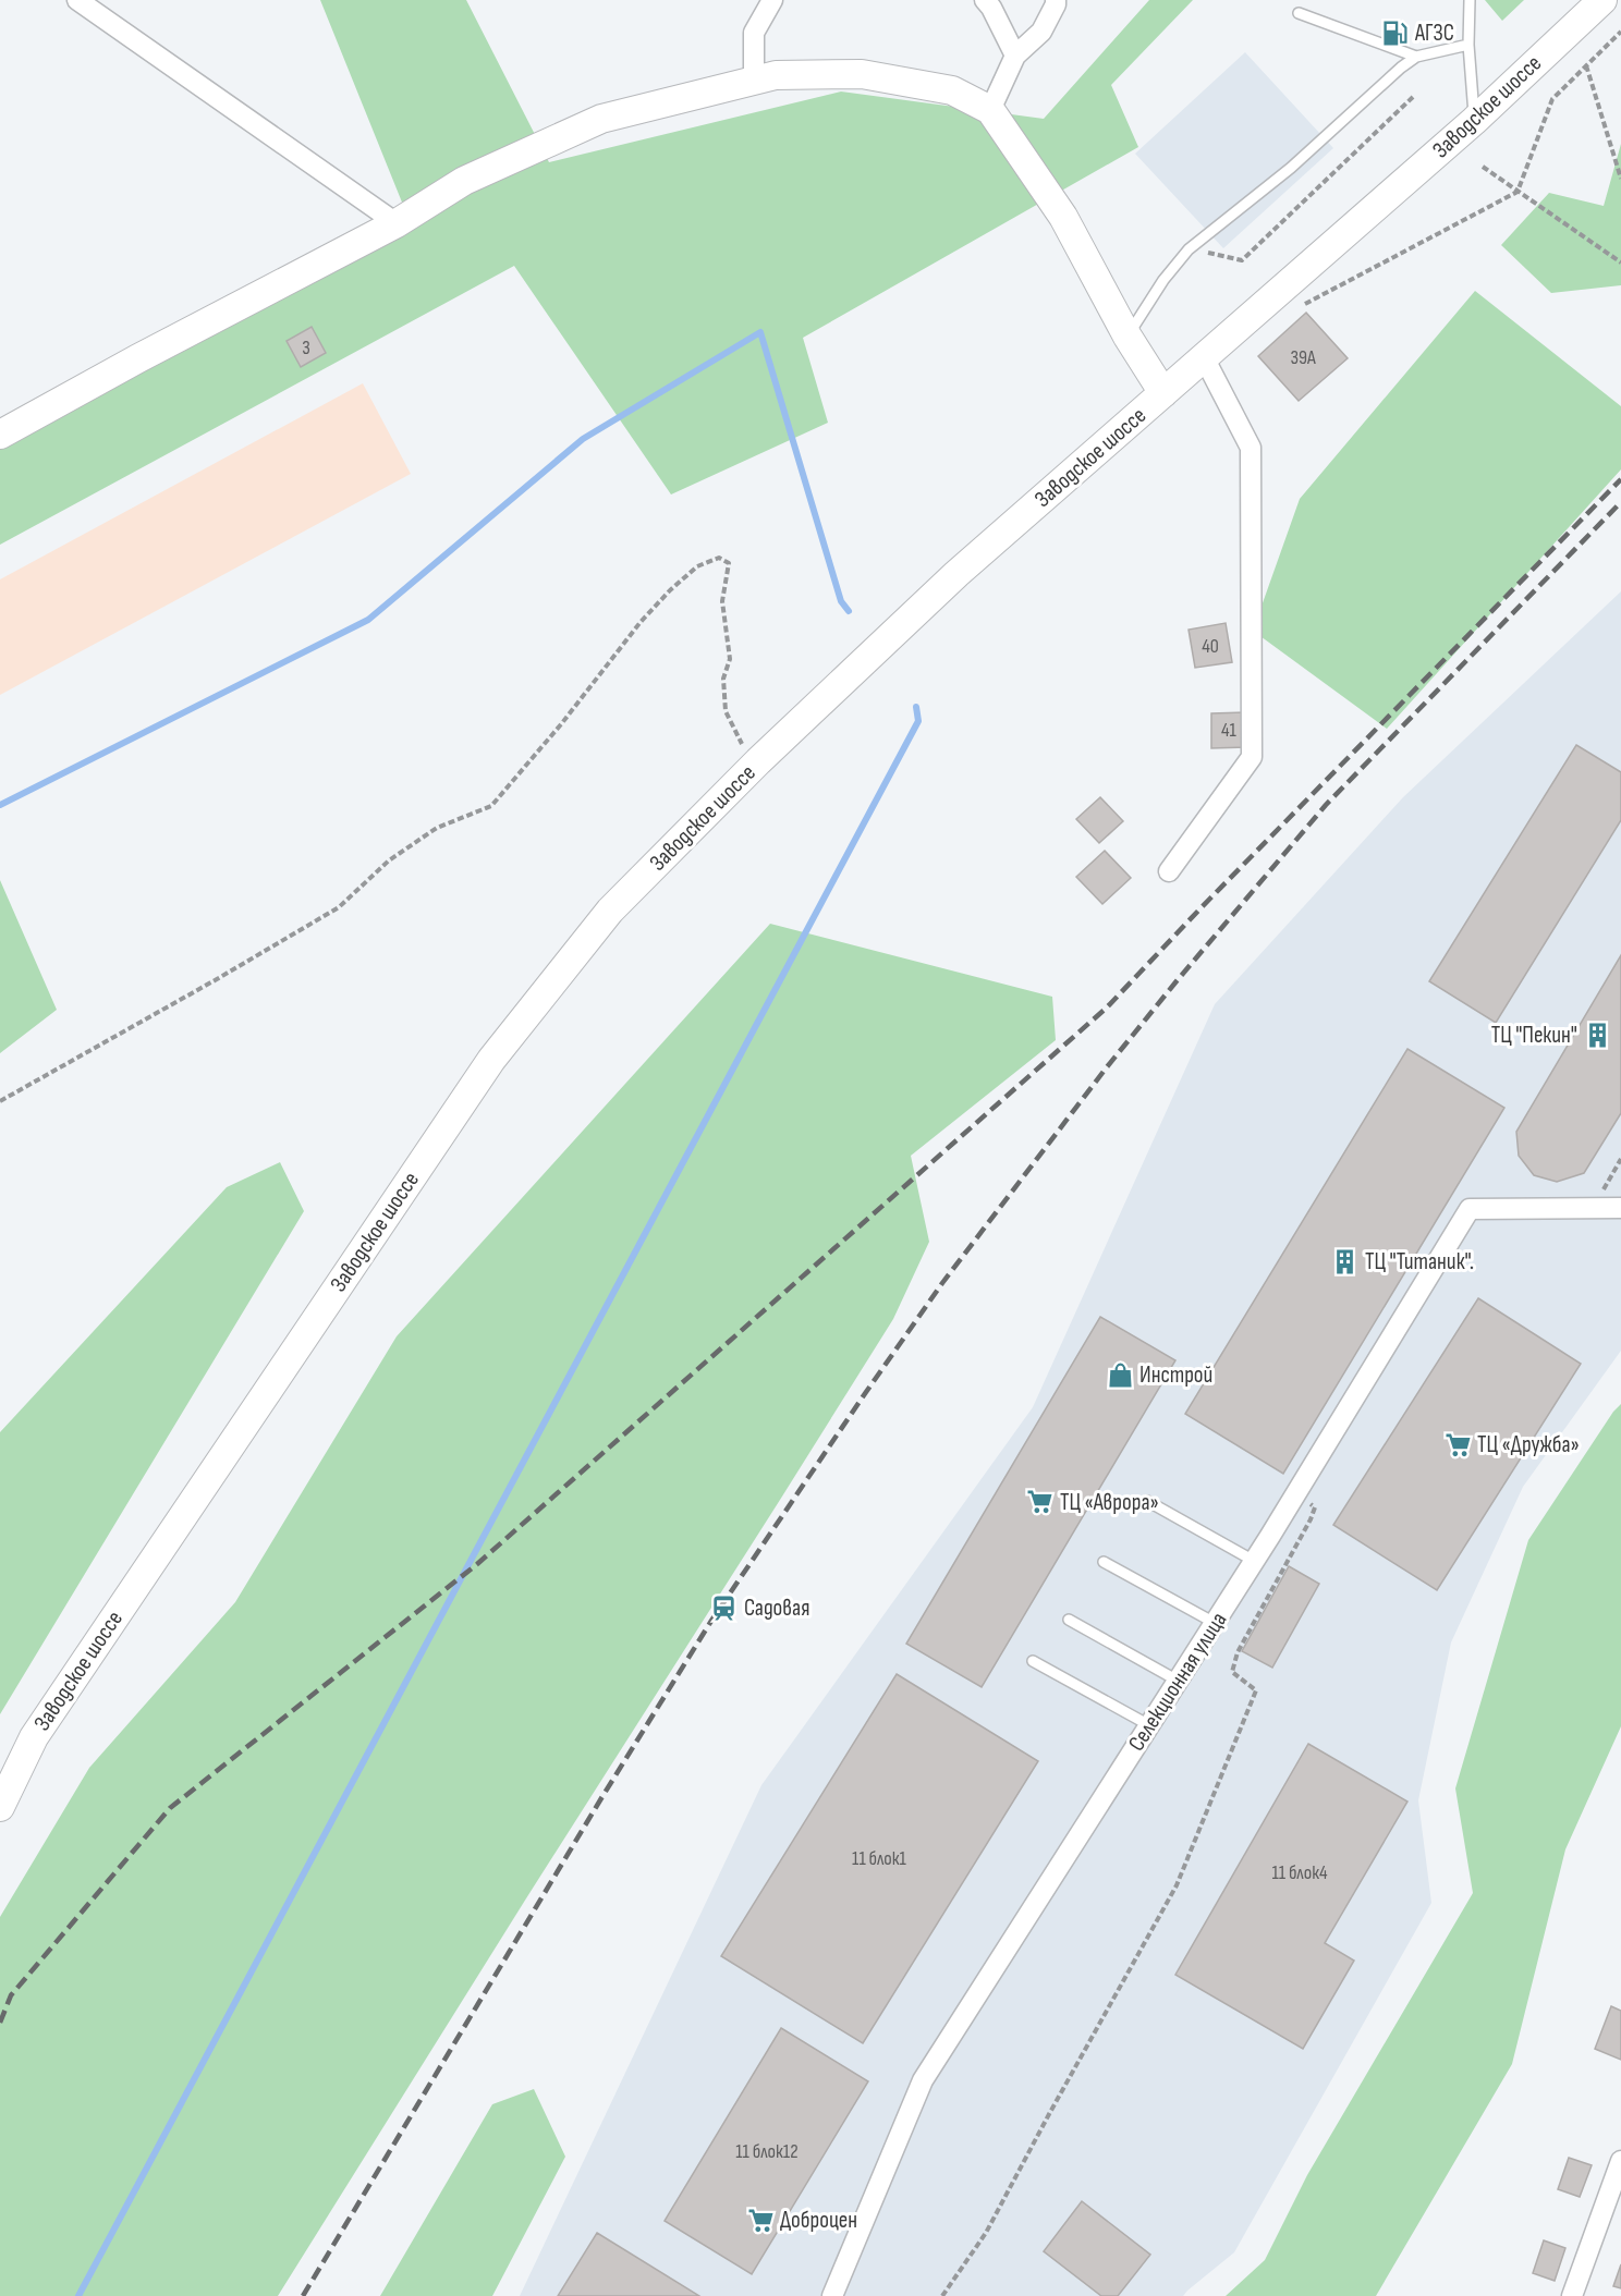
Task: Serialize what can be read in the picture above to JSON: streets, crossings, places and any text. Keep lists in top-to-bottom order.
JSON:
{
  "streets": {
    "main road": ["Заводское шоссе"],
    "street": ["Селекционная улица"]
  },
  "places": {
    "fuel station": ["АГЗС"],
    "building": ["ТЦ \"Пекин\"", "ТЦ \"Титаник\"."],
    "shop": ["Инстрой"],
    "supermarket": ["ТЦ «Дружба»", "ТЦ «Аврора»", "Доброцен"],
    "station": ["Садовая"]
  },
  "house_numbers": [
    "3",
    "39А",
    "40",
    "41",
    "11 блок1",
    "11 блок4",
    "11 блок12"
  ]
}
